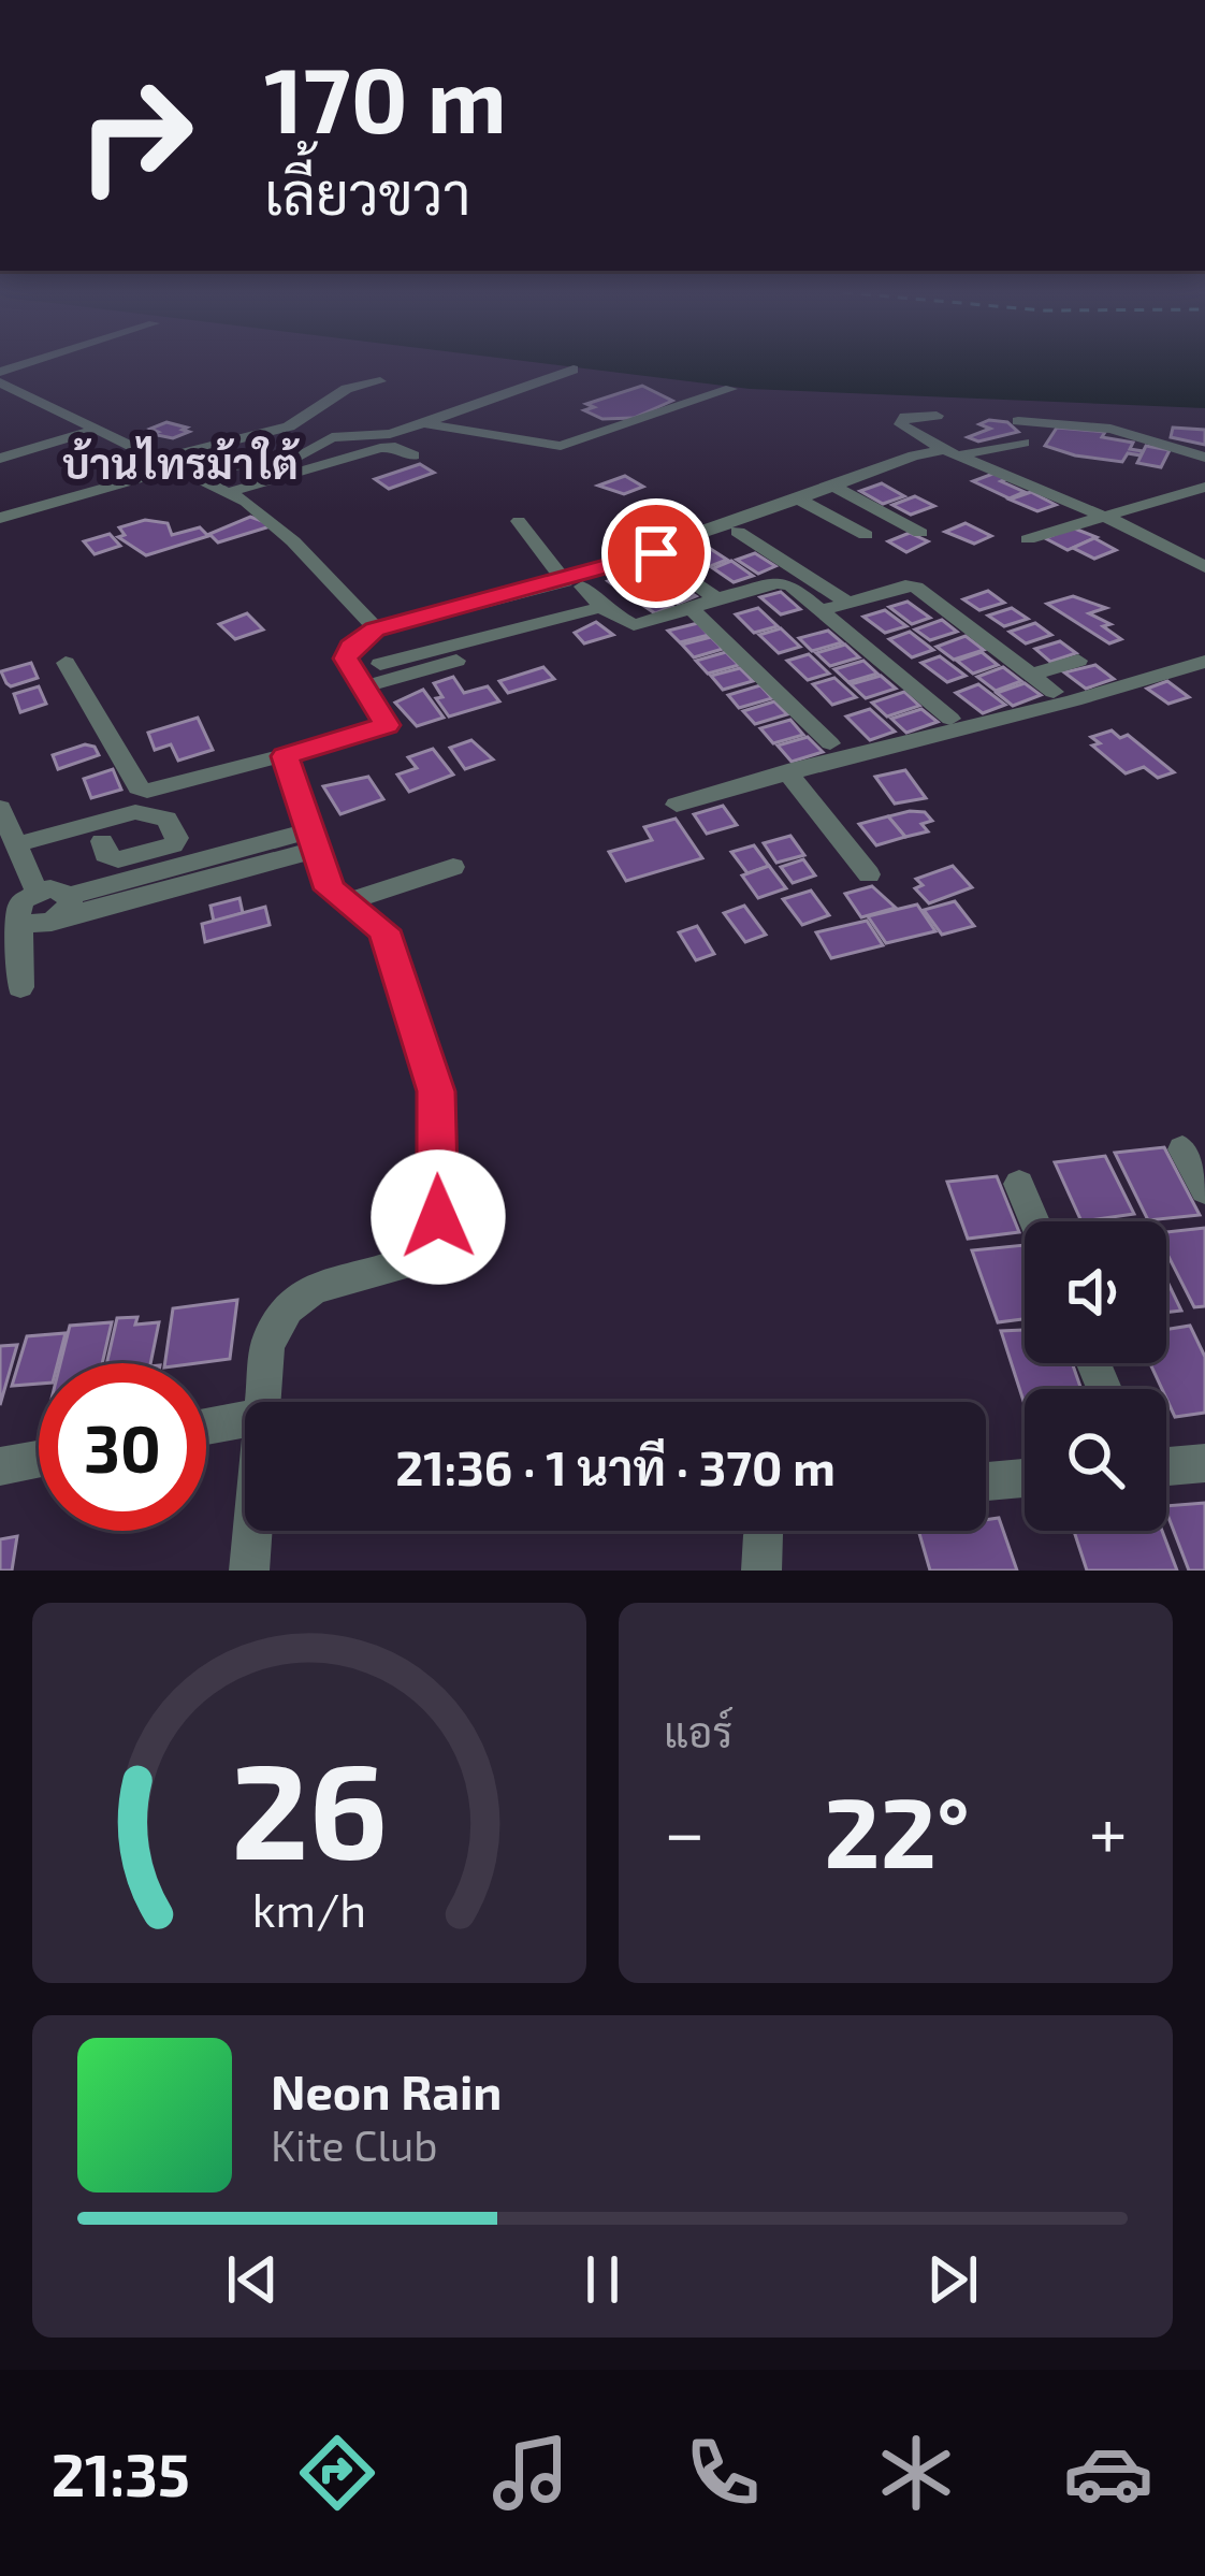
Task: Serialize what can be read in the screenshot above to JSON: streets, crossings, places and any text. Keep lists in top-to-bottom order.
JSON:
{
  "districts": ["บ้านไทรม้าใต้"],
  "page": {
    "turn": ["170 m", "เลี้ยวขวา"],
    "limit": "30",
    "trip": "21:36 · 1 นาที · 370 m",
    "tile": "แอร์",
    "heat": ["−", "22°", "+"],
    "song": ["Neon Rain", "Kite Club"],
    "tabs": "21:35",
    "gauge": ["26", "km/h"]
  }
}
